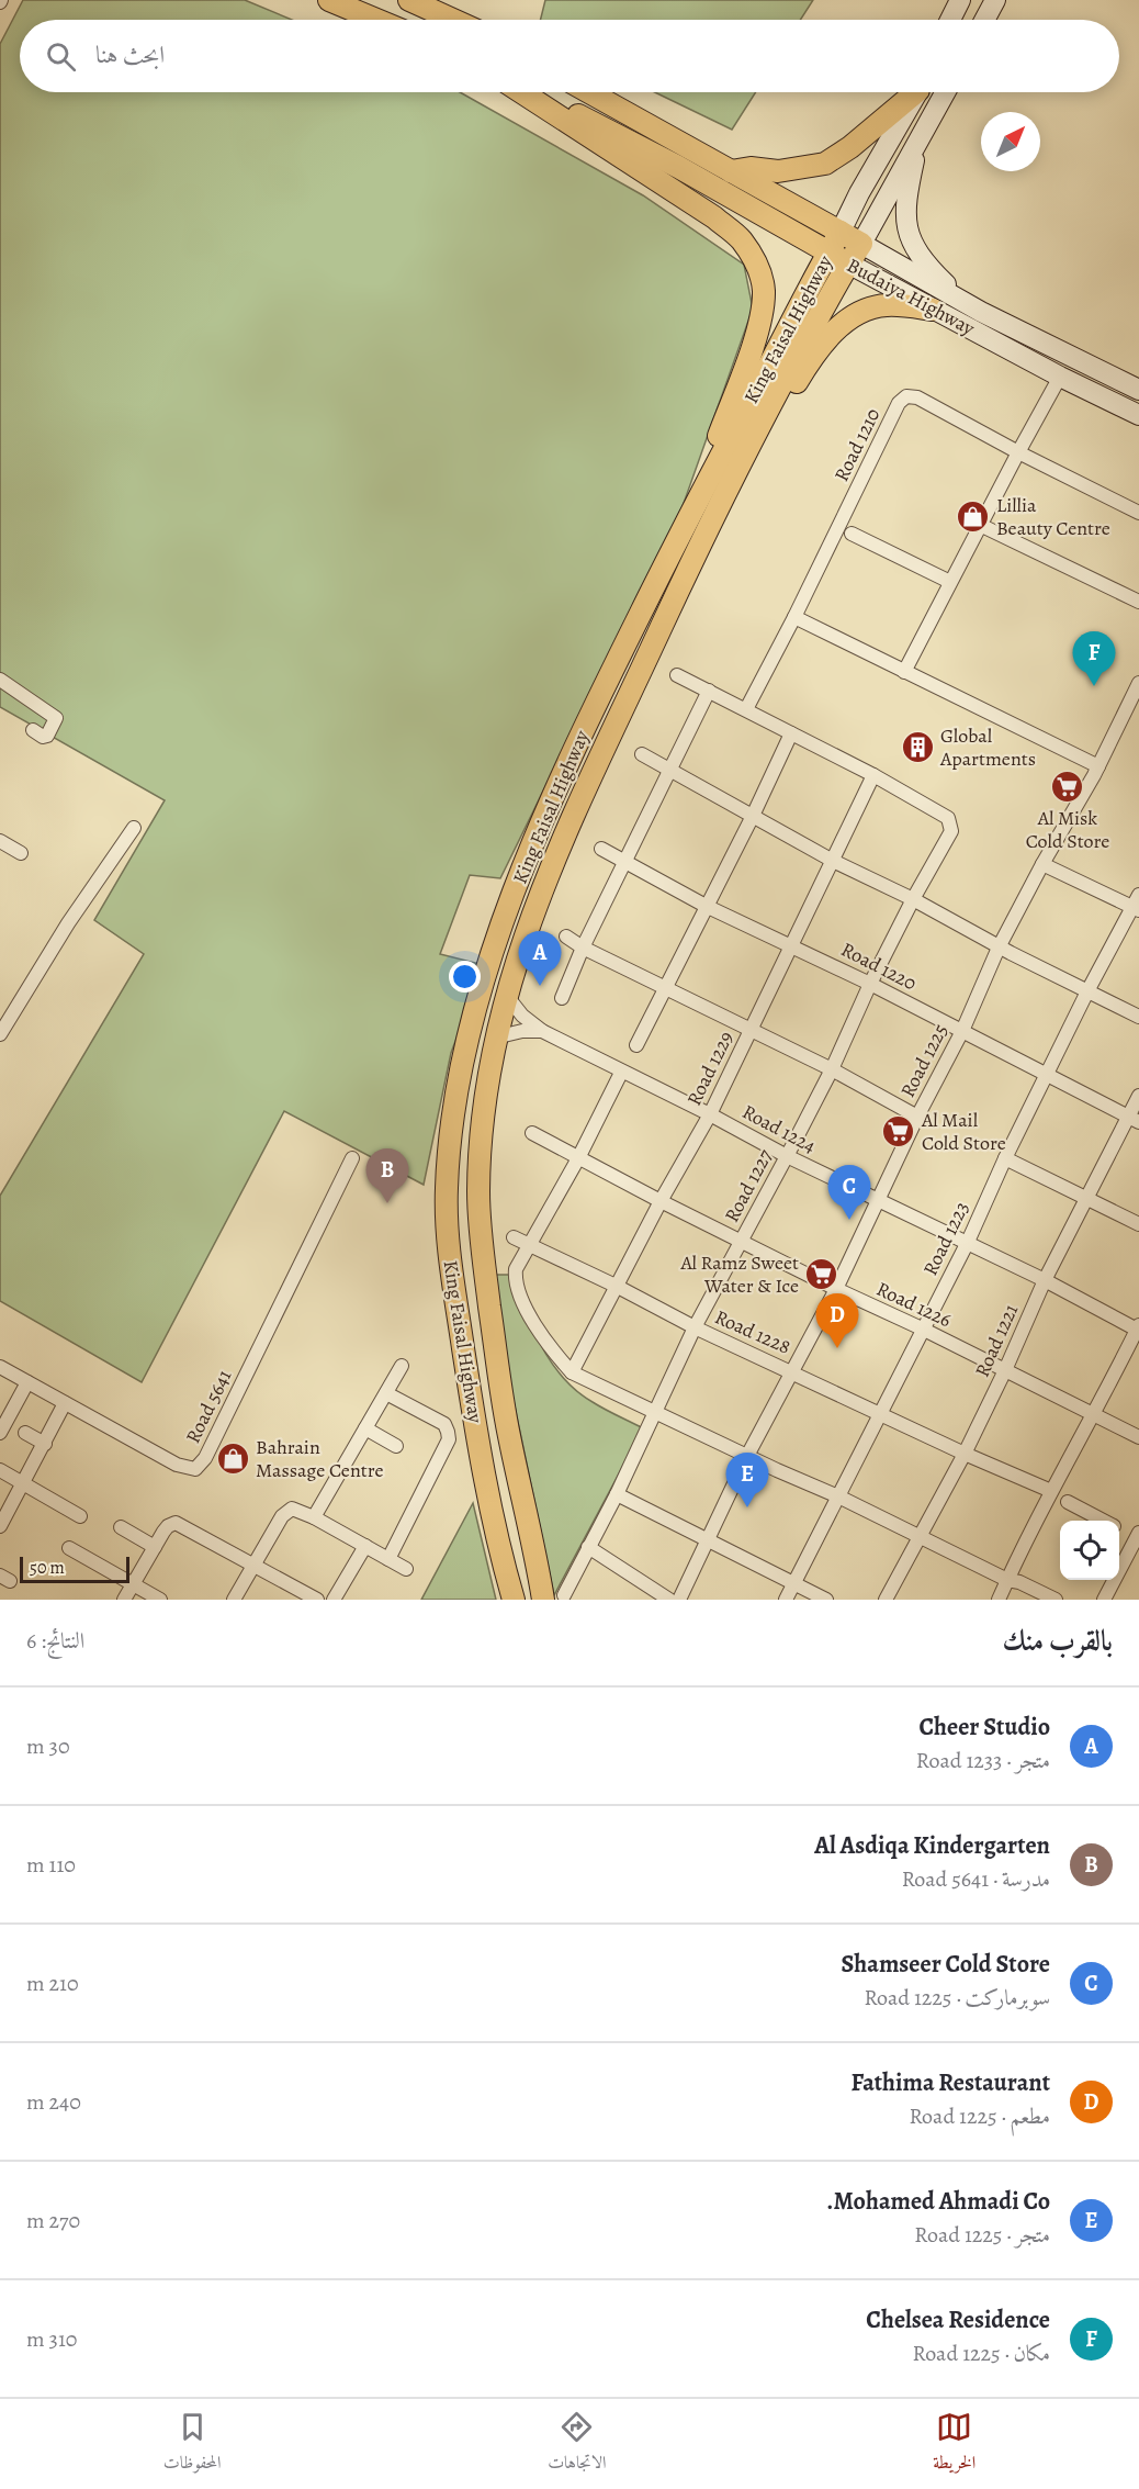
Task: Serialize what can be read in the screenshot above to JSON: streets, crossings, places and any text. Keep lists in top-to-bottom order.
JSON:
{
  "streets": {
    "main road": ["Budaiya Highway", "King Faisal Highway"],
    "street": [
      "Road 1210",
      "Road 1220",
      "Road 1225",
      "Road 1229",
      "Road 1224",
      "Road 1227",
      "Road 1223",
      "Road 1226",
      "Road 1228",
      "Road 1221",
      "Road 5641"
    ]
  },
  "crossings": [
    ["Budaiya Highway", "King Faisal Highway"],
    ["King Faisal Highway", "Road 1224"],
    ["King Faisal Highway", "Road 1227"],
    ["Road 1220", "Road 1225"],
    ["Road 1220", "Road 1229"],
    ["Road 1220", "Road 1227"],
    ["Road 1220", "Road 1223"],
    ["Road 1220", "Road 1221"],
    ["Road 1225", "Road 1224"],
    ["Road 1225", "Road 1226"],
    ["Road 1225", "Road 1228"],
    ["Road 1229", "Road 1224"],
    ["Road 1229", "Road 1227"],
    ["Road 1229", "Road 1226"],
    ["Road 1229", "Road 1228"],
    ["Road 1224", "Road 1227"],
    ["Road 1224", "Road 1223"],
    ["Road 1224", "Road 1221"],
    ["Road 1227", "Road 1226"],
    ["Road 1227", "Road 1228"],
    ["Road 1223", "Road 1226"],
    ["Road 1223", "Road 1228"],
    ["Road 1226", "Road 1221"],
    ["Road 1228", "Road 1221"]
  ],
  "places": {
    "shop": ["Lillia Beauty Centre", "Bahrain Massage Centre"],
    "building": ["Global Apartments"],
    "supermarket": ["Al Misk Cold Store", "Al Mail Cold Store", "Al Ramz Sweet Water & Ice"]
  },
  "scale_bar": "50 m",
  "north": "top right",
  "page": {
    "search": "ابحث هنا",
    "pins": [
      "F",
      "A",
      "B",
      "C",
      "D",
      "E"
    ],
    "scale": "50 m",
    "heading": ["بالقرب منك", "النتائج: 6"],
    "list": [
      {
        "mark": "A",
        "name": "Cheer Studio",
        "note": "متجر · Road 1233",
        "value": "30 m"
      },
      {
        "mark": "B",
        "name": "Al Asdiqa Kindergarten",
        "note": "مدرسة · Road 5641",
        "value": "110 m"
      },
      {
        "mark": "C",
        "name": "Shamseer Cold Store",
        "note": "سوبرماركت · Road 1225",
        "value": "210 m"
      },
      {
        "mark": "D",
        "name": "Fathima Restaurant",
        "note": "مطعم · Road 1225",
        "value": "240 m"
      },
      {
        "mark": "E",
        "name": "Mohamed Ahmadi Co.",
        "note": "متجر · Road 1225",
        "value": "270 m"
      },
      {
        "mark": "F",
        "name": "Chelsea Residence",
        "note": "مكان · Road 1225",
        "value": "310 m"
      }
    ],
    "nav": ["الخريطة", "الاتجاهات", "المحفوظات"]
  }
}
